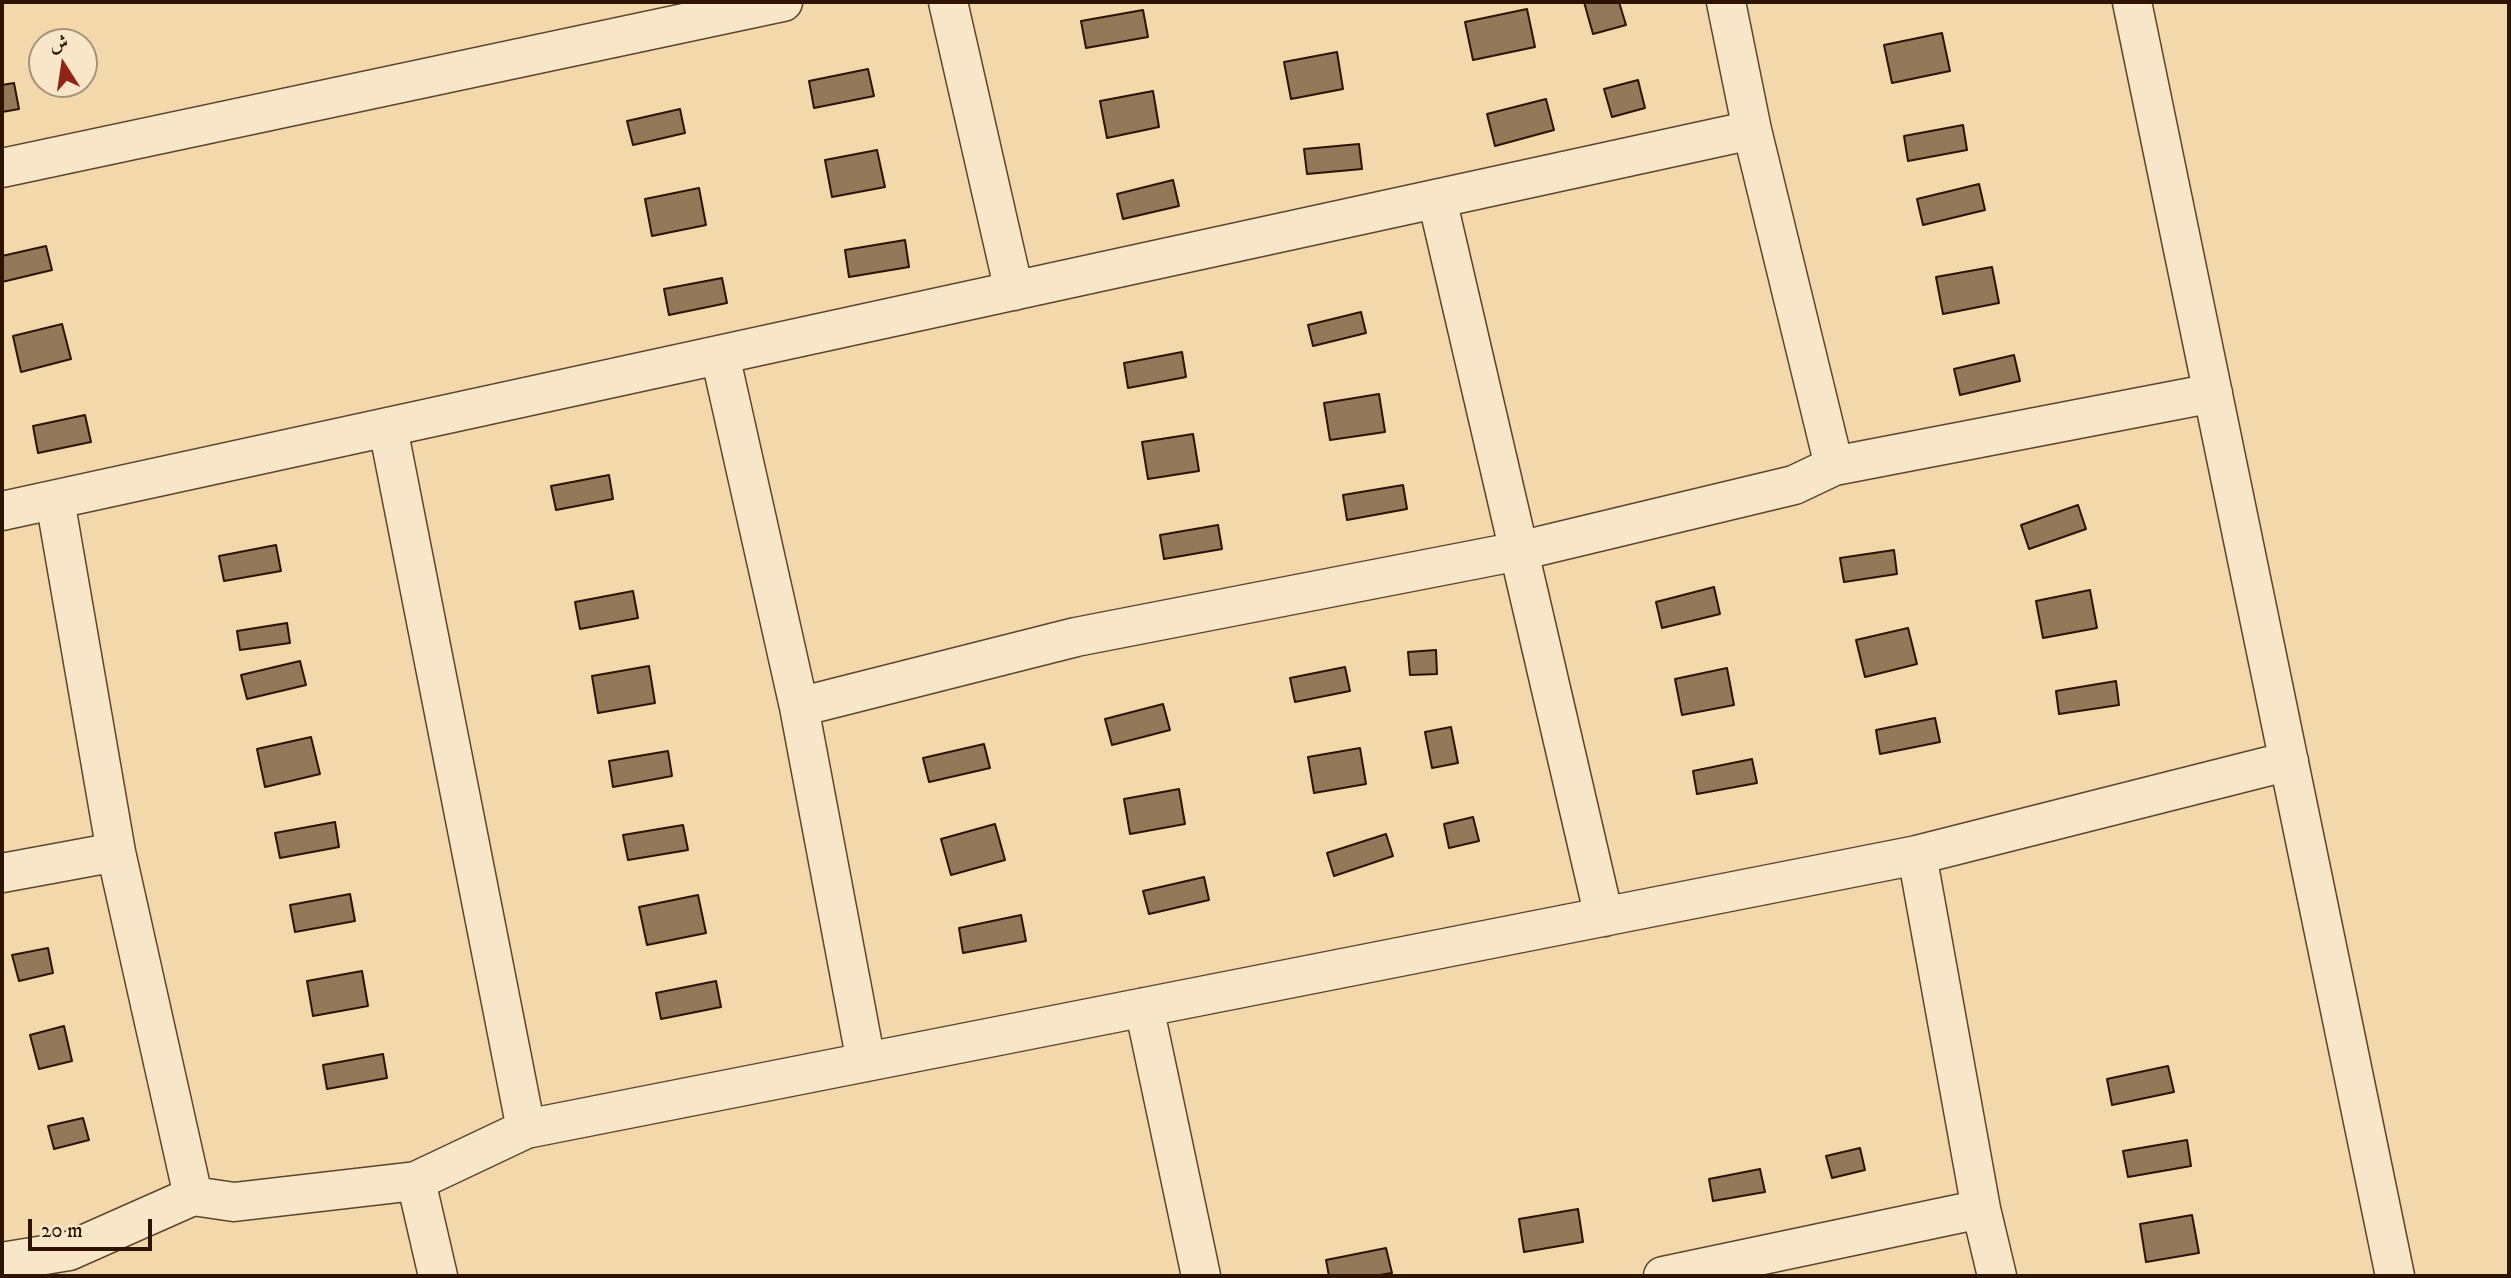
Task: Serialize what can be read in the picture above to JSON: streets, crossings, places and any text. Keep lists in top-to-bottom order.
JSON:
{
  "scale_bar": "20 m",
  "north": "top"
}
